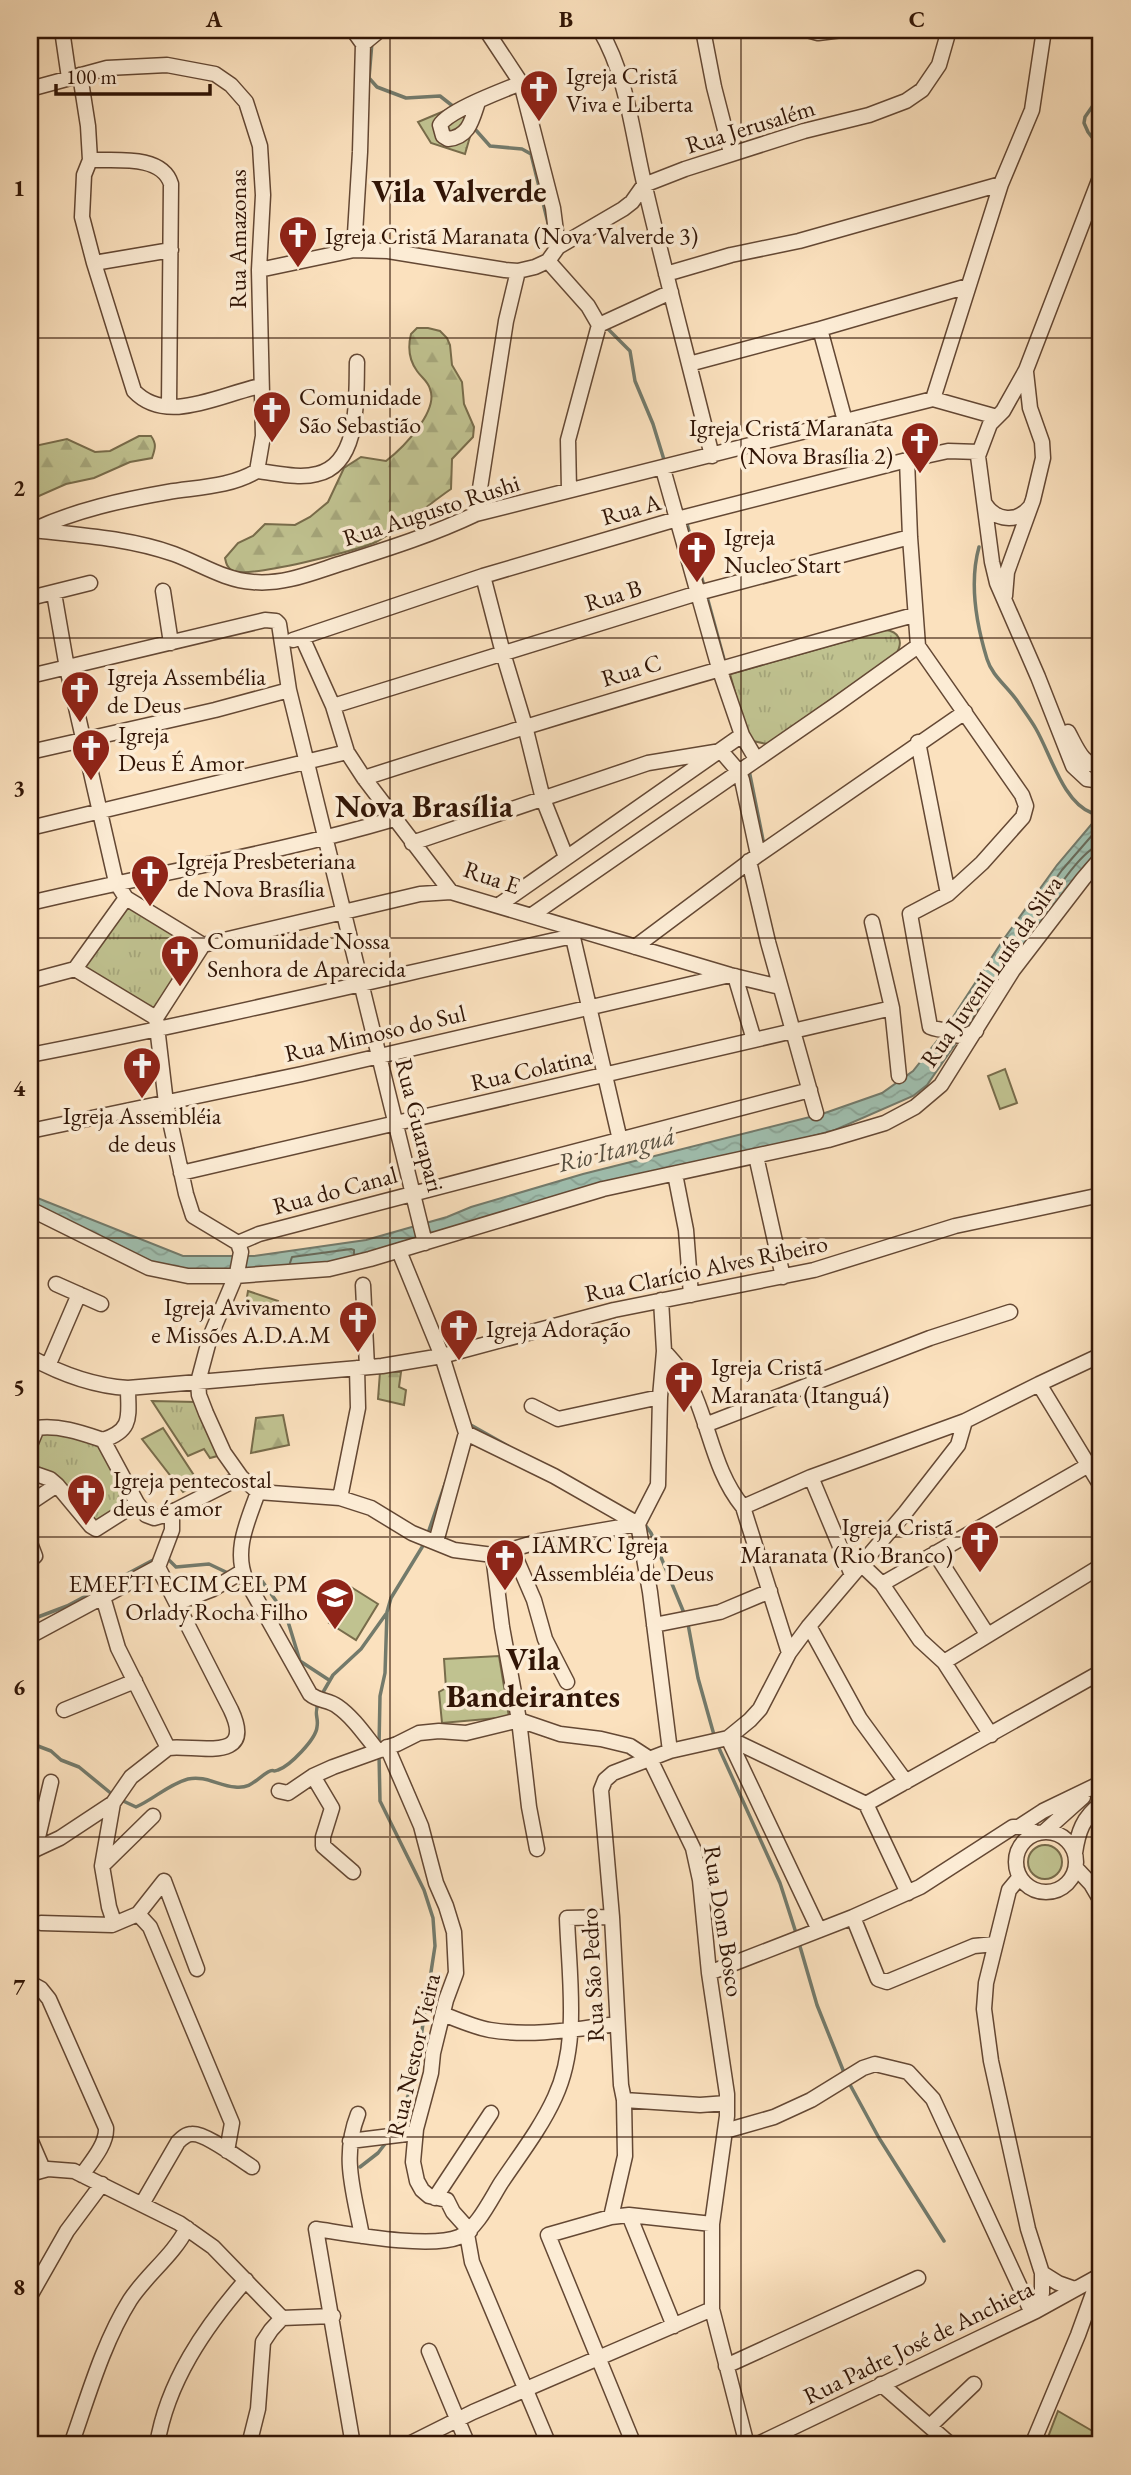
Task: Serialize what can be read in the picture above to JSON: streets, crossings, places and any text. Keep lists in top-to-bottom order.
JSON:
{
  "streets": {
    "street": [
      "Rua Jerusalém",
      "Rua Amazonas",
      "Rua A",
      "Rua Augusto Rushi",
      "Rua B",
      "Rua C",
      "Rua E",
      "Rua Juvenil Luís da Silva",
      "Rua Mimoso do Sul",
      "Rua Colatina",
      "Rua Guarapari",
      "Rua do Canal",
      "Rua Clarício Alves Ribeiro",
      "Rua Dom Bosco",
      "Rua São Pedro",
      "Rua Nestor Vieira",
      "Rua Padre José de Anchieta"
    ]
  },
  "crossings": [
    ["Rua A", "Rua E"],
    ["Rua B", "Rua E"],
    ["Rua C", "Rua E"],
    ["Rua E", "Rua Mimoso do Sul"],
    ["Rua Juvenil Luís da Silva", "Rua Guarapari"],
    ["Rua Mimoso do Sul", "Rua Guarapari"],
    ["Rua Colatina", "Rua Guarapari"],
    ["Rua Guarapari", "Rua do Canal"],
    ["Rua Dom Bosco", "Rua São Pedro"]
  ],
  "districts": ["Vila Valverde", "Nova Brasília", "Vila Bandeirantes"],
  "water": ["Rio Itanguá"],
  "places": {
    "church": [
      "Igreja Cristã Viva e Liberta",
      "Igreja Cristã Maranata (Nova Valverde 3)",
      "Comunidade São Sebastião",
      "Igreja Cristã Maranata (Nova Brasília 2)",
      "Igreja Nucleo Start",
      "Igreja Assembélia de Deus",
      "Igreja Deus É Amor",
      "Igreja Presbeteriana de Nova Brasília",
      "Comunidade Nossa Senhora de Aparecida",
      "Igreja Assembléia de deus",
      "Igreja Avivamento e Missões A.D.A.M",
      "Igreja Adoração",
      "Igreja Cristã Maranata (Itanguá)",
      "Igreja pentecostal deus é amor",
      "Igreja Cristã Maranata (Rio Branco)",
      "IAMRC Igreja Assembléia de Deus"
    ],
    "school or university": ["EMEFTI ECIM CEL PM Orlady Rocha Filho"]
  },
  "scale_bar": "100 m",
  "grid": {
    "columns": ["A", "B", "C"],
    "rows": [
      "1",
      "2",
      "3",
      "4",
      "5",
      "6",
      "7",
      "8"
    ]
  }
}
